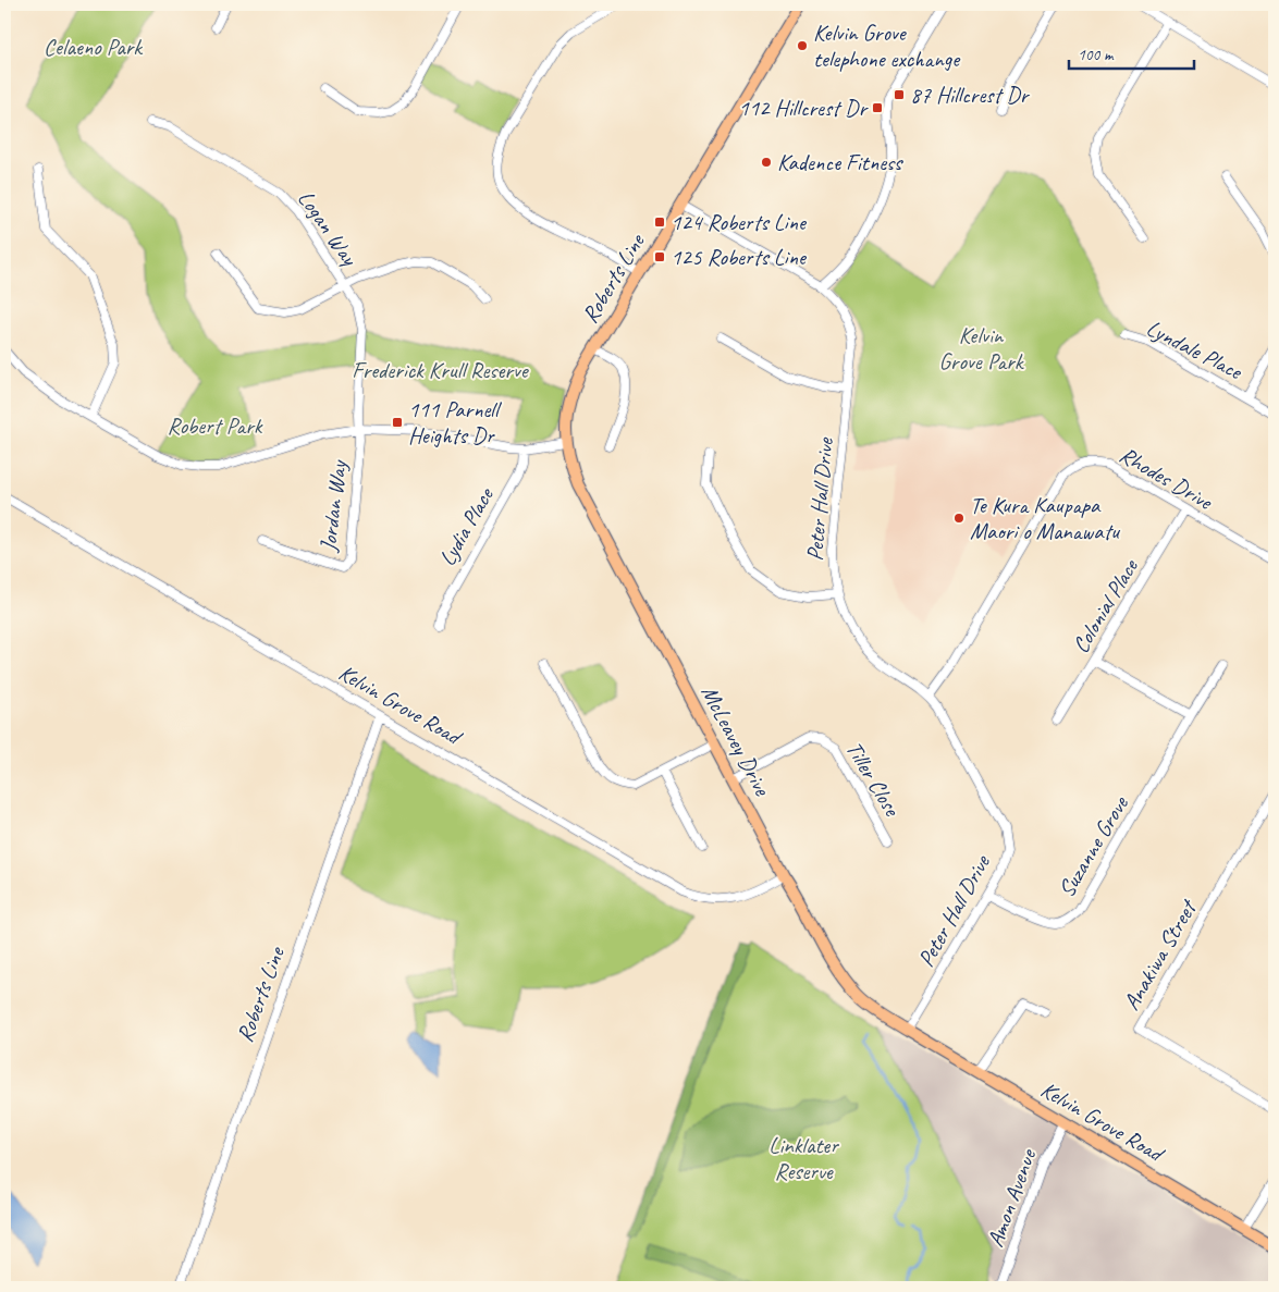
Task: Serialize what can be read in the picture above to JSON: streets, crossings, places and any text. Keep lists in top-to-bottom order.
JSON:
{
  "streets": {
    "main road": ["Roberts Line", "Kelvin Grove Road", "McLeavey Drive"],
    "street": [
      "Logan Way",
      "Lyndale Place",
      "Rhodes Drive",
      "Peter Hall Drive",
      "Jordan Way",
      "Lydia Place",
      "Colonial Place",
      "Tiller Close",
      "Suzanne Grove",
      "Anakiwa Street",
      "Amon Avenue"
    ]
  },
  "crossings": [
    ["Logan Way", "Jordan Way"],
    ["Roberts Line", "Peter Hall Drive"],
    ["Roberts Line", "Kelvin Grove Road"],
    ["Roberts Line", "McLeavey Drive"],
    ["Rhodes Drive", "Peter Hall Drive"],
    ["Rhodes Drive", "Colonial Place"],
    ["Peter Hall Drive", "Kelvin Grove Road"],
    ["Peter Hall Drive", "McLeavey Drive"],
    ["Peter Hall Drive", "Suzanne Grove"],
    ["Kelvin Grove Road", "McLeavey Drive"],
    ["Kelvin Grove Road", "Amon Avenue"],
    ["McLeavey Drive", "Tiller Close"]
  ],
  "parks": [
    "Celaeno Park",
    "Kelvin Grove Park",
    "Frederick Krull Reserve",
    "Robert Park",
    "Linklater Reserve"
  ],
  "places": {
    "other": ["Kelvin Grove telephone exchange", "Kadence Fitness", "Te Kura Kaupapa Maori o Manawatu"],
    "transit": [
      "87 Hillcrest Dr",
      "112 Hillcrest Dr",
      "124 Roberts Line",
      "125 Roberts Line",
      "111 Parnell Heights Dr"
    ]
  },
  "scale_bar": "100 m"
}
